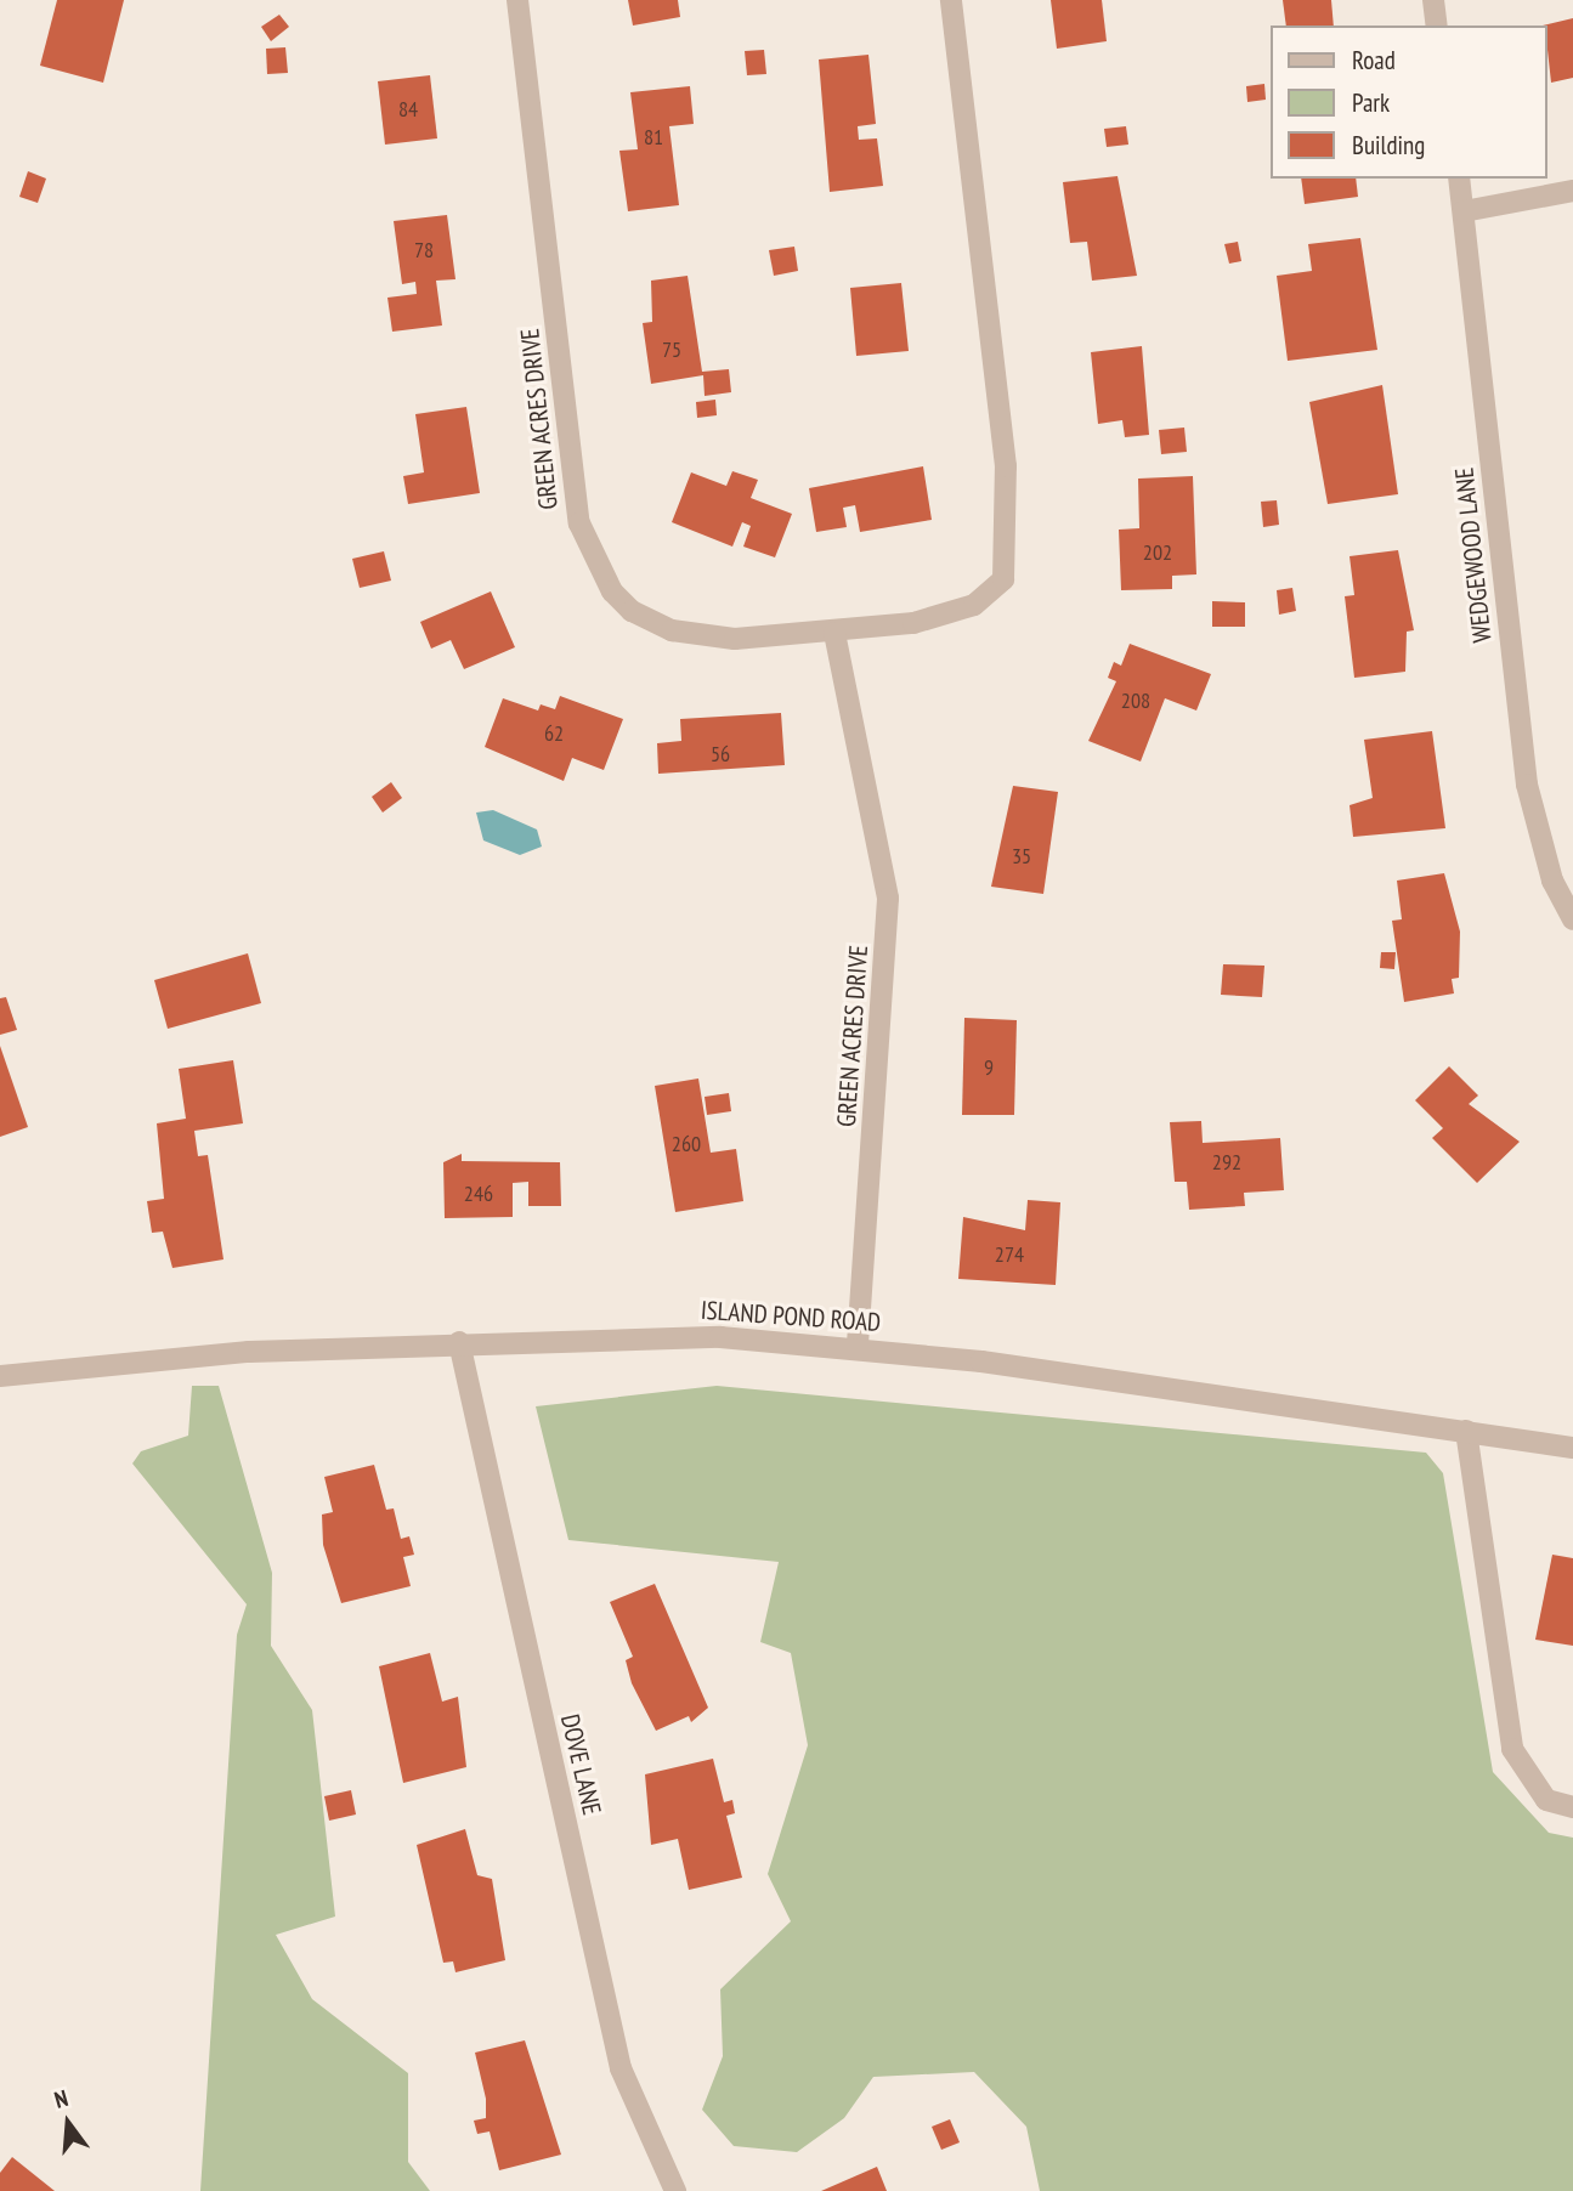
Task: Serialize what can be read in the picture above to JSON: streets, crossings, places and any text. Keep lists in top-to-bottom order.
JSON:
{
  "streets": {
    "street": [
      "GREEN ACRES DRIVE",
      "WEDGEWOOD LANE",
      "ISLAND POND ROAD",
      "DOVE LANE"
    ]
  },
  "crossings": [
    ["GREEN ACRES DRIVE", "ISLAND POND ROAD"],
    ["ISLAND POND ROAD", "DOVE LANE"]
  ],
  "house_numbers": [
    "84",
    "81",
    "78",
    "75",
    "202",
    "208",
    "62",
    "56",
    "35",
    "9",
    "260",
    "292",
    "246",
    "274"
  ],
  "legend": ["Road", "Park", "Building"],
  "north": "top"
}
